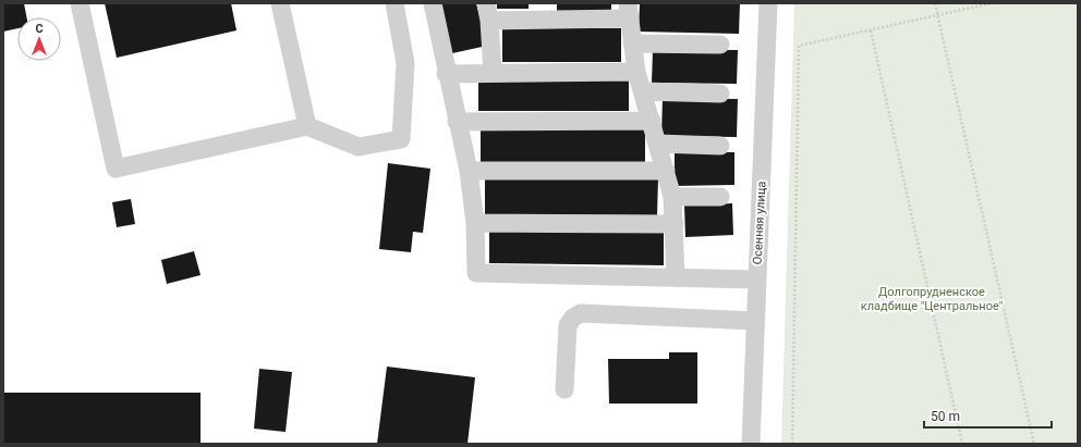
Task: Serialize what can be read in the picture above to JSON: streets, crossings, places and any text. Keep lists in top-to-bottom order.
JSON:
{
  "streets": {
    "street": ["Осенняя улица"]
  },
  "parks": ["Долгопрудненское кладбище \"Центральное\""],
  "scale_bar": "50 m",
  "north": "top"
}
